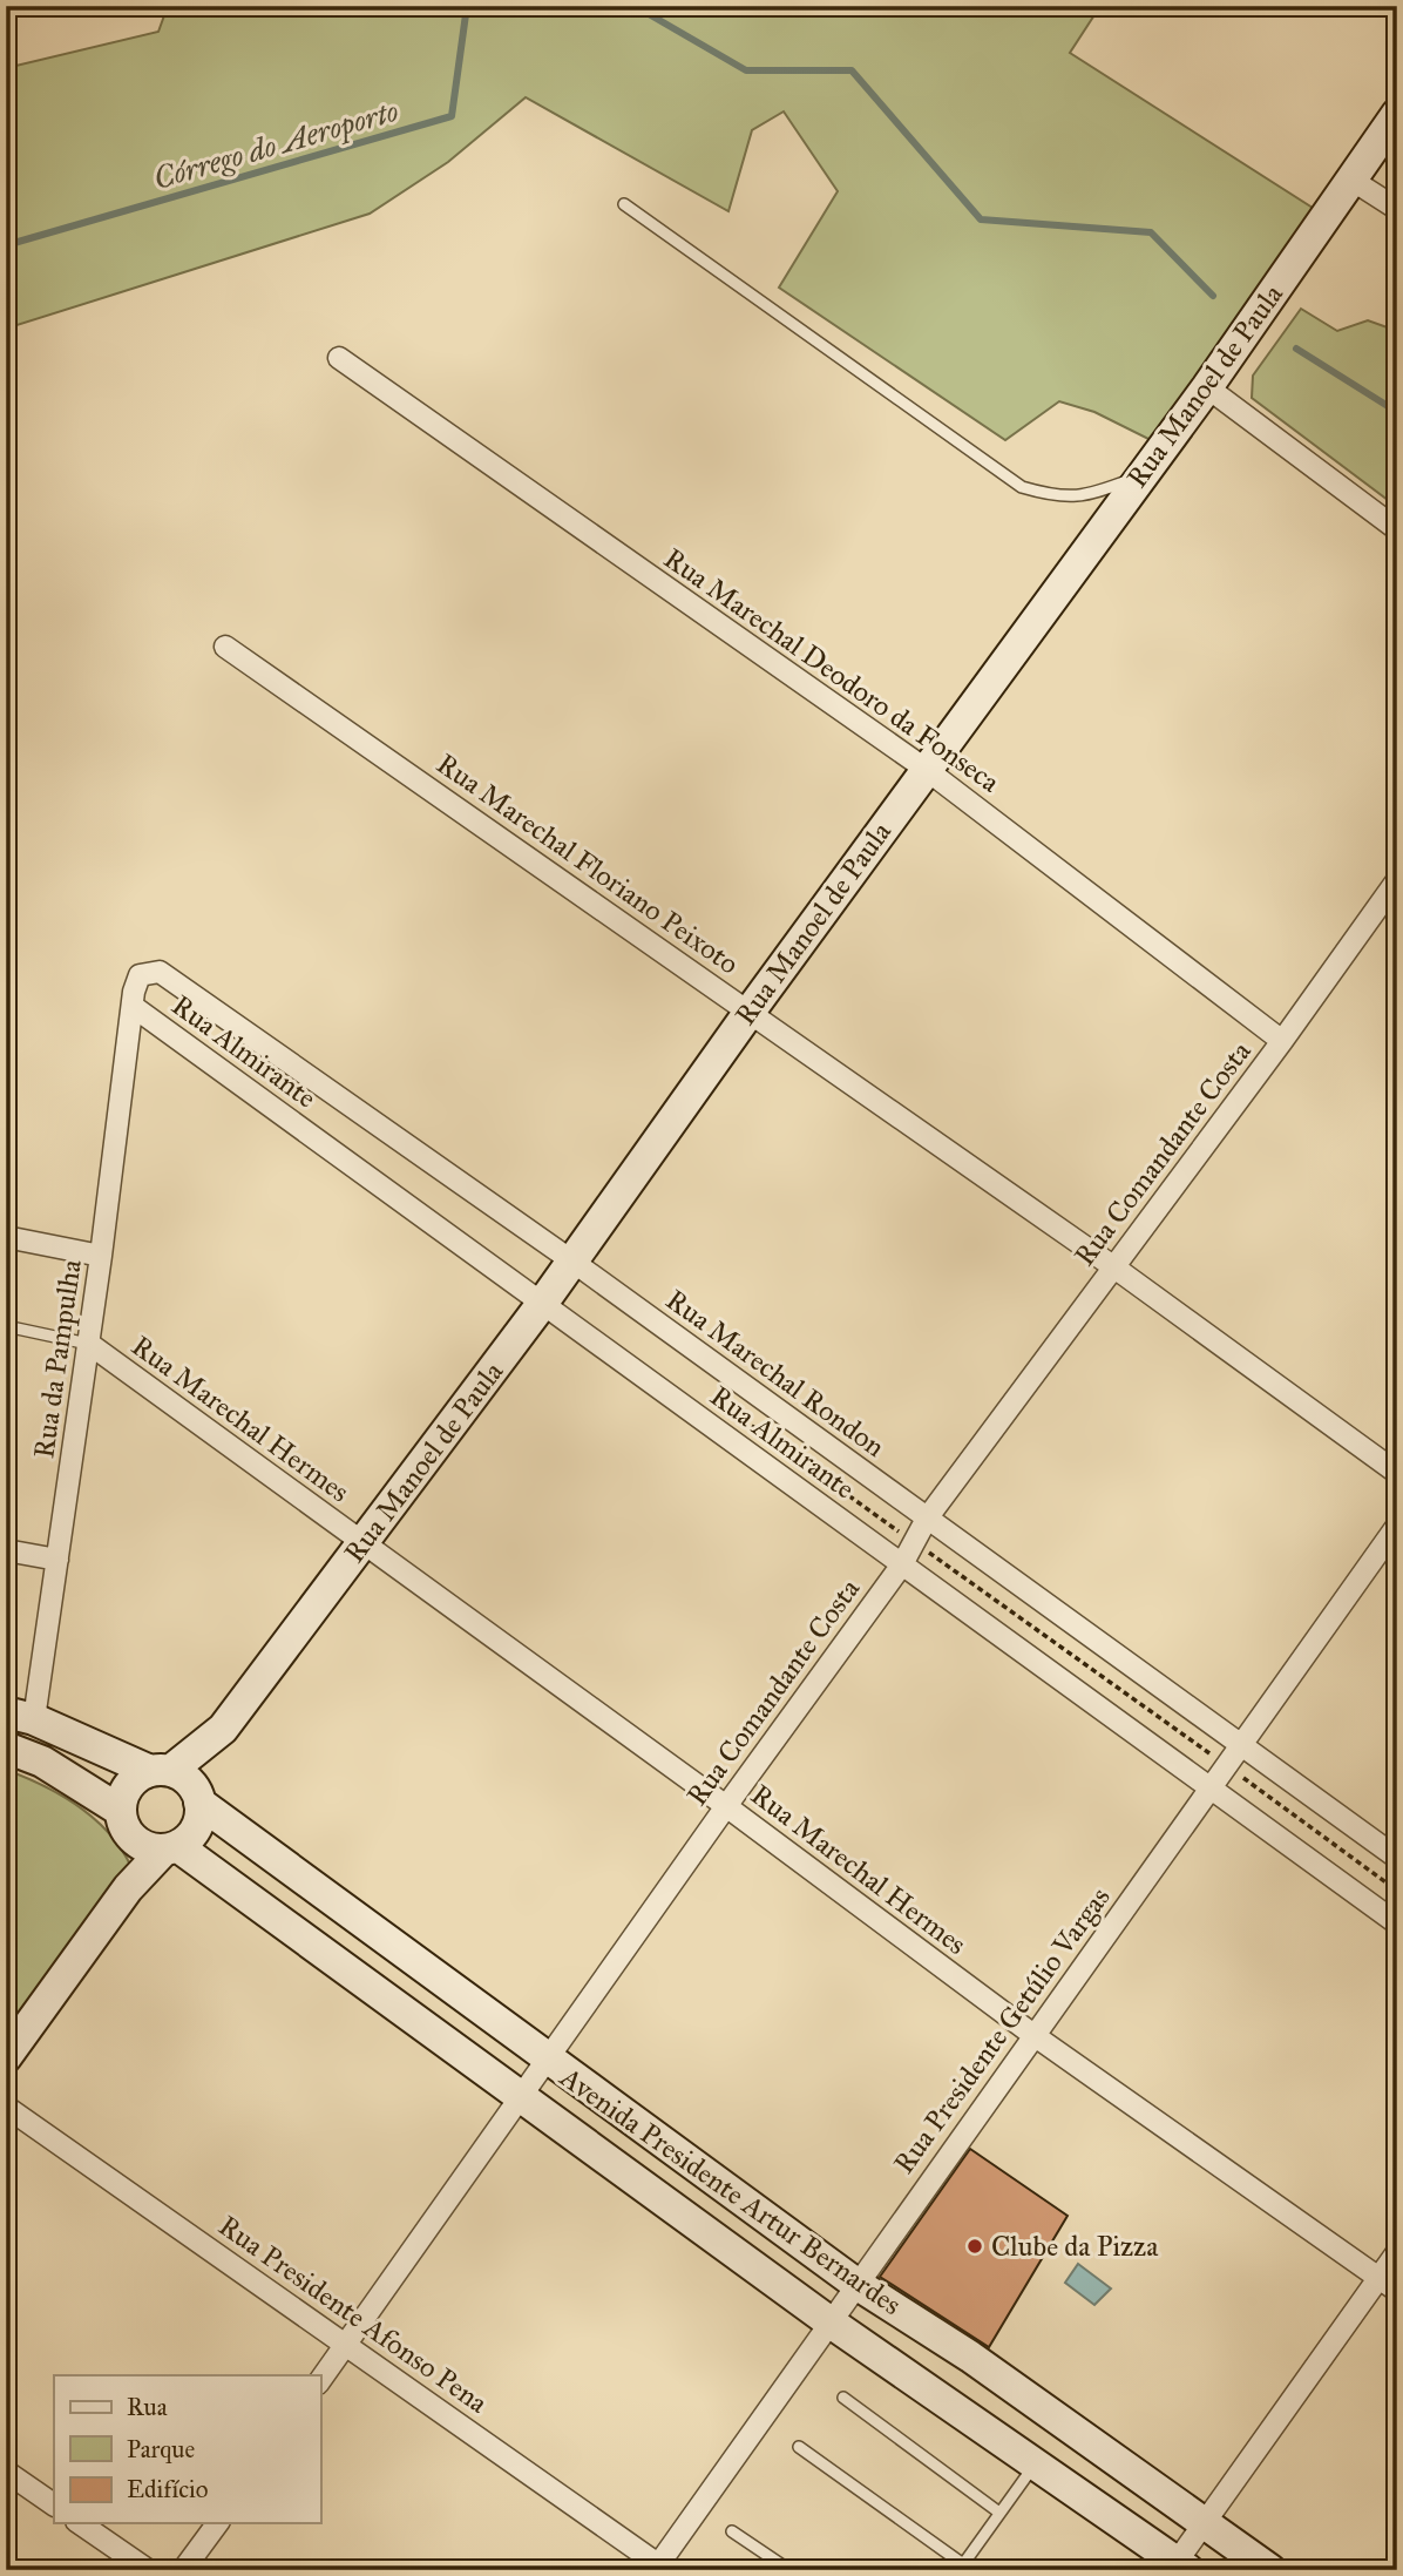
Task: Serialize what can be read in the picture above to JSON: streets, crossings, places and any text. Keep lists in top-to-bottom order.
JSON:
{
  "streets": {
    "main road": ["Rua Manoel de Paula", "Avenida Presidente Artur Bernardes"],
    "street": [
      "Rua Marechal Deodoro da Fonseca",
      "Rua Marechal Floriano Peixoto",
      "Rua Almirante",
      "Rua Comandante Costa",
      "Rua da Pampulha",
      "Rua Marechal Rondon",
      "Rua Marechal Hermes",
      "Rua Presidente Getúlio Vargas",
      "Rua Presidente Afonso Pena"
    ]
  },
  "crossings": [
    ["Rua Manoel de Paula", "Rua Marechal Deodoro da Fonseca"],
    ["Rua Manoel de Paula", "Rua Marechal Floriano Peixoto"],
    ["Rua Manoel de Paula", "Rua Almirante"],
    ["Rua Manoel de Paula", "Rua Marechal Rondon"],
    ["Rua Manoel de Paula", "Rua Marechal Hermes"],
    ["Rua Manoel de Paula", "Avenida Presidente Artur Bernardes"],
    ["Rua Marechal Deodoro da Fonseca", "Rua Comandante Costa"],
    ["Rua Marechal Floriano Peixoto", "Rua Comandante Costa"],
    ["Rua Almirante", "Rua Comandante Costa"],
    ["Rua Almirante", "Rua da Pampulha"],
    ["Rua Almirante", "Rua Marechal Rondon"],
    ["Rua Almirante", "Rua Presidente Getúlio Vargas"],
    ["Rua Comandante Costa", "Rua Marechal Rondon"],
    ["Rua Comandante Costa", "Rua Marechal Hermes"],
    ["Rua Comandante Costa", "Avenida Presidente Artur Bernardes"],
    ["Rua Comandante Costa", "Rua Presidente Afonso Pena"],
    ["Rua da Pampulha", "Rua Marechal Rondon"],
    ["Rua da Pampulha", "Rua Marechal Hermes"],
    ["Rua Marechal Rondon", "Rua Presidente Getúlio Vargas"],
    ["Rua Marechal Hermes", "Rua Presidente Getúlio Vargas"],
    ["Rua Presidente Getúlio Vargas", "Avenida Presidente Artur Bernardes"],
    ["Rua Presidente Getúlio Vargas", "Rua Presidente Afonso Pena"]
  ],
  "water": ["Córrego do Aeroporto"],
  "places": ["Clube da Pizza"],
  "legend": ["Rua", "Parque", "Edifício"]
}
